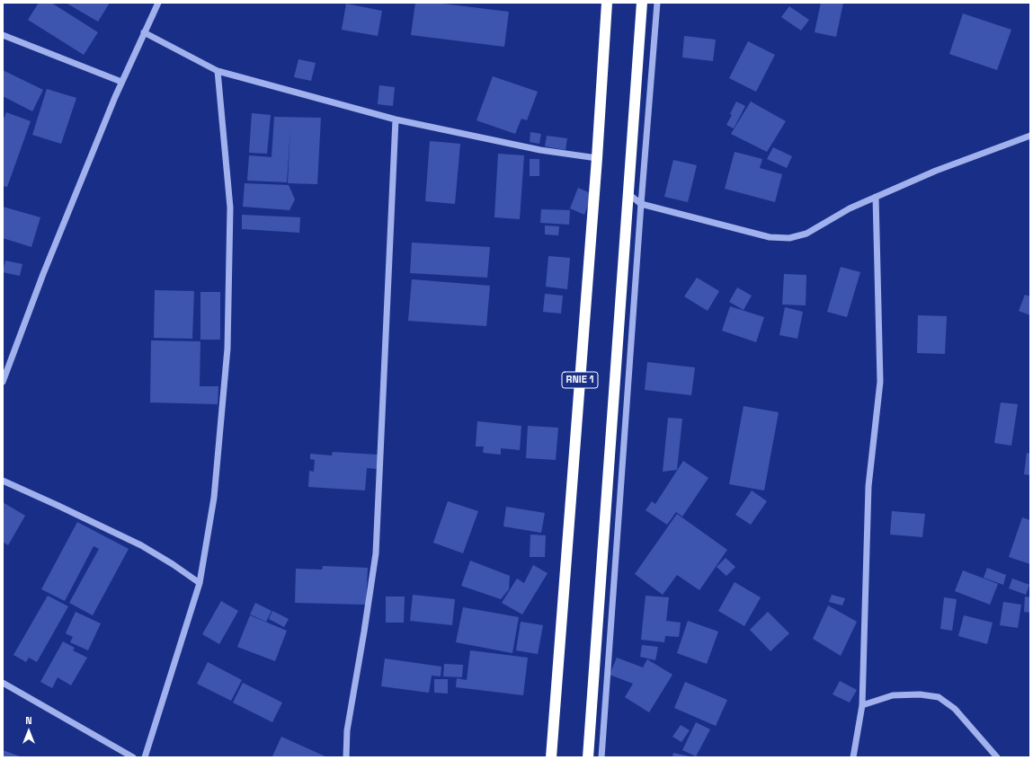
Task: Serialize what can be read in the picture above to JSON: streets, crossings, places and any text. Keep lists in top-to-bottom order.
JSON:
{
  "streets": {
    "highway": ["RNIE 1"]
  },
  "north": "top"
}
